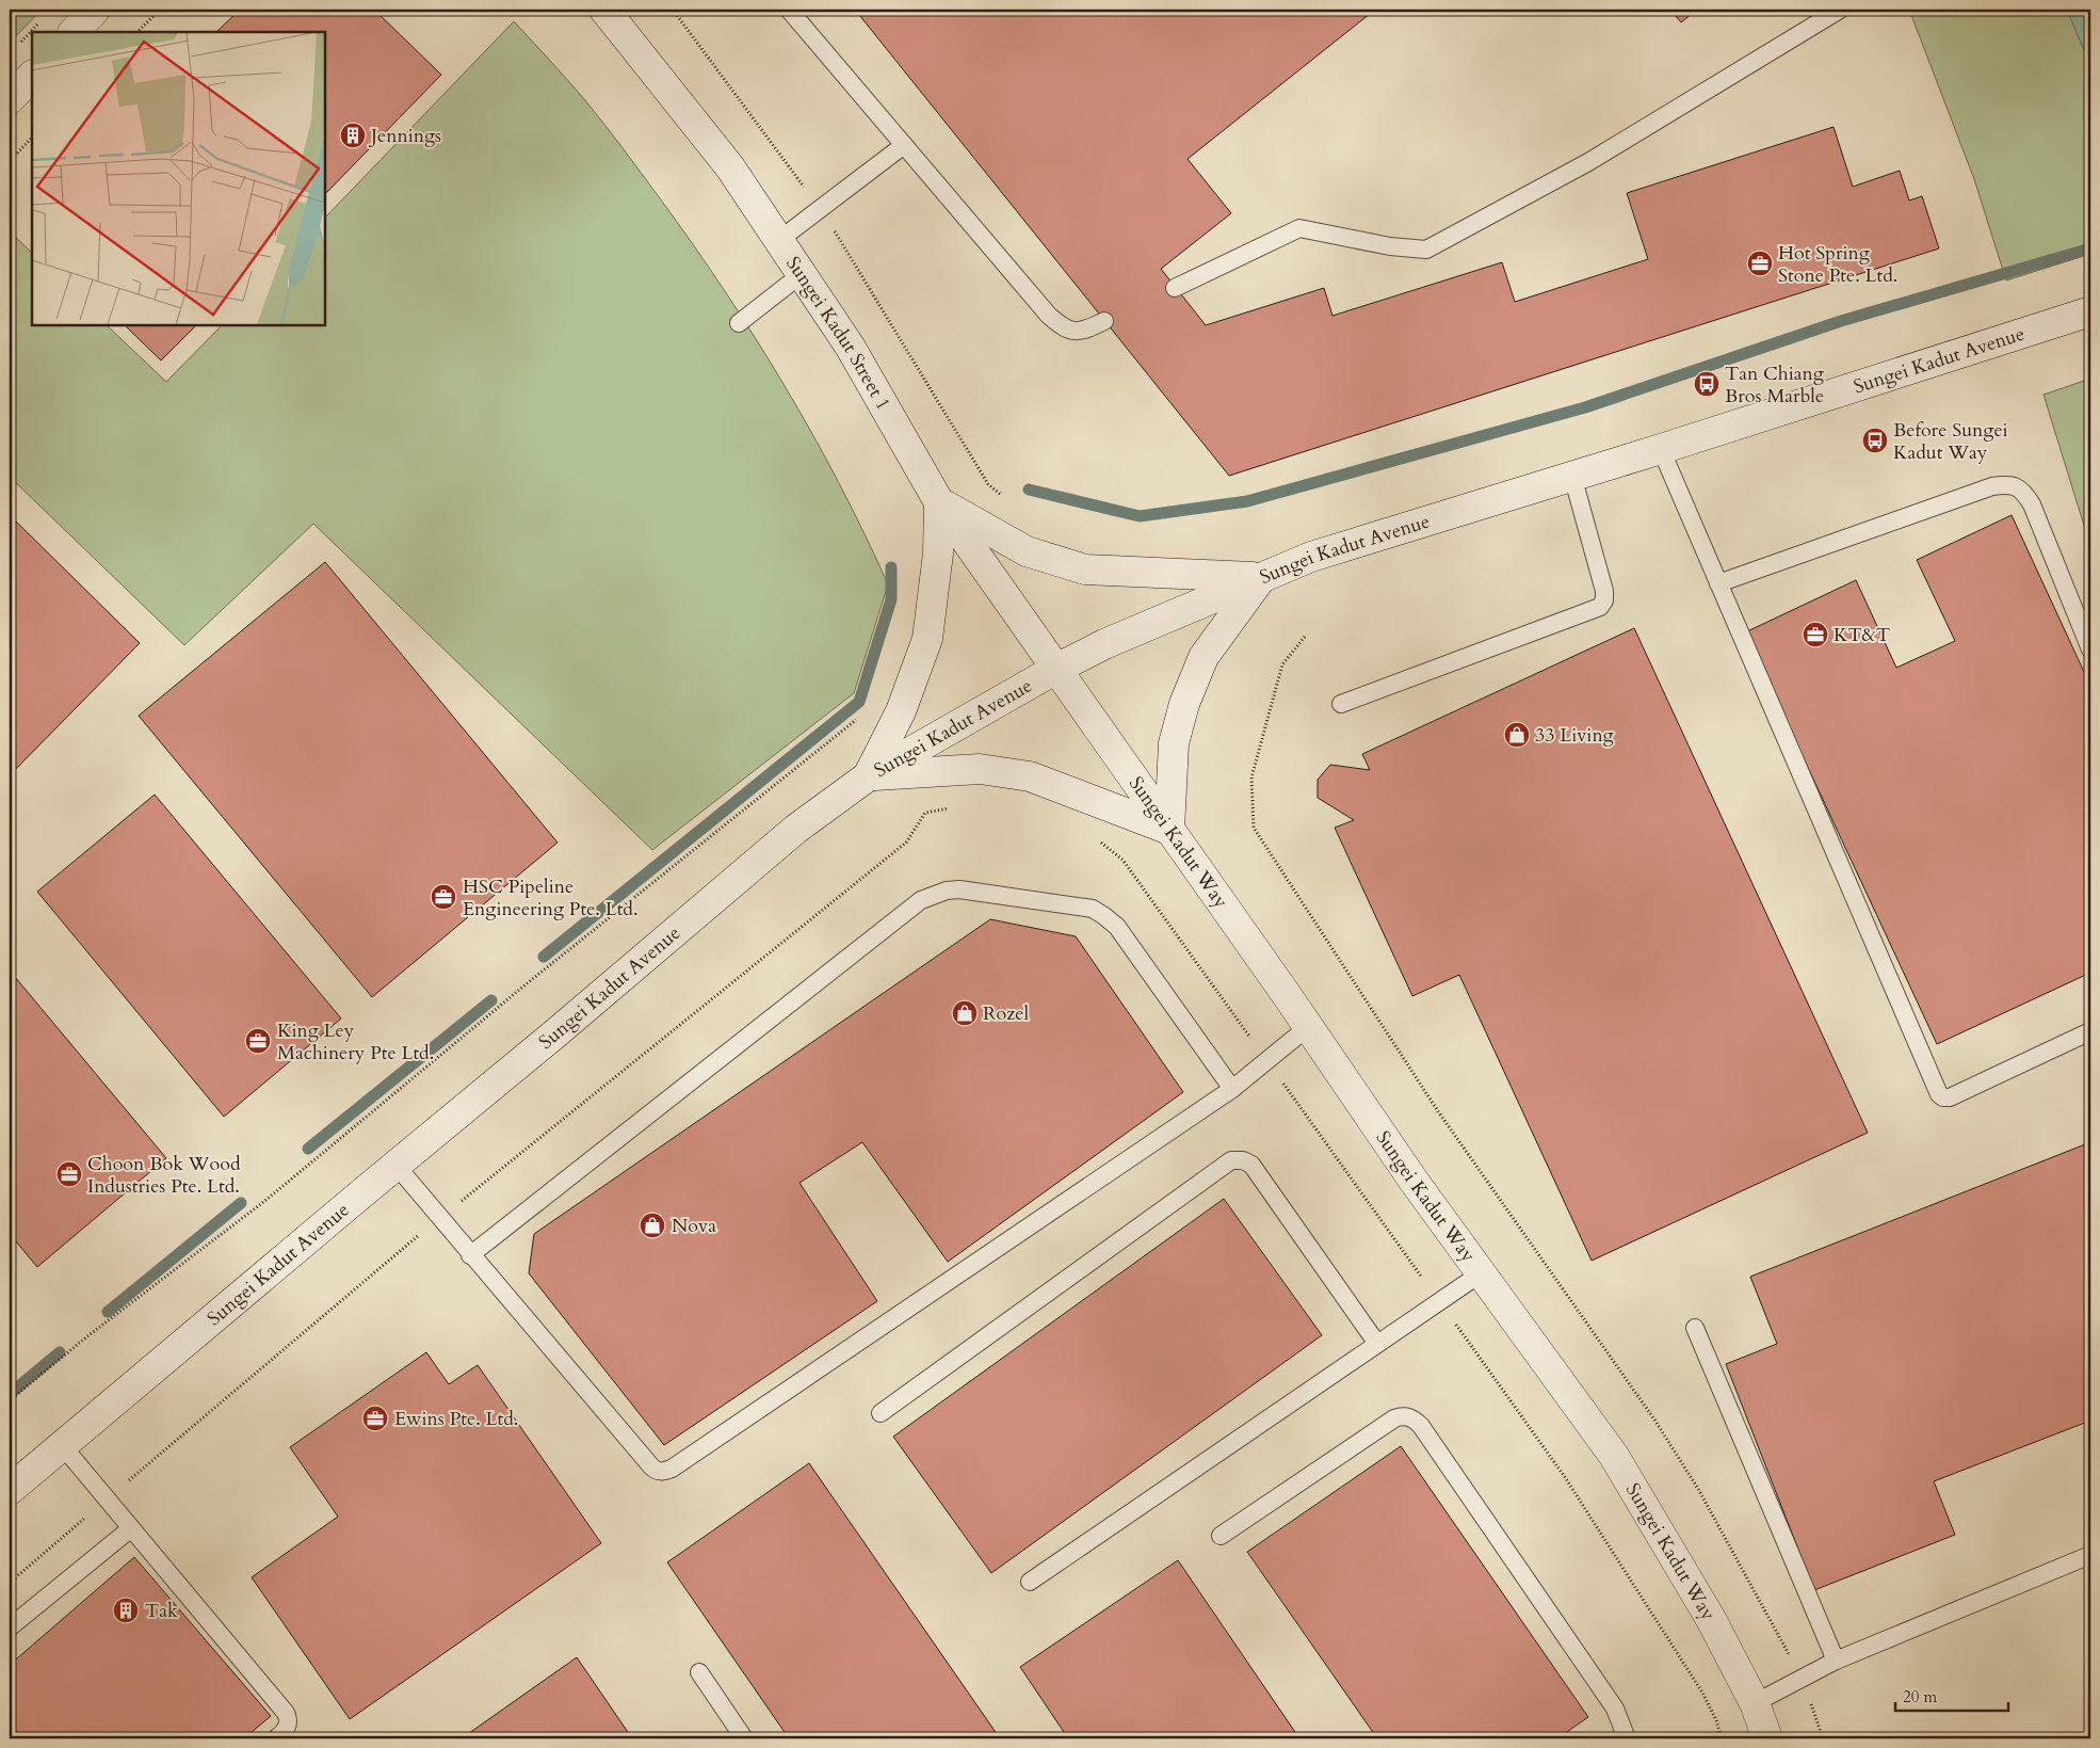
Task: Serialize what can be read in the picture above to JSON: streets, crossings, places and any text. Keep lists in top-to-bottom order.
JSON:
{
  "streets": {
    "street": ["Sungei Kadut Street 1", "Sungei Kadut Avenue", "Sungei Kadut Way"]
  },
  "crossings": [
    ["Sungei Kadut Street 1", "Sungei Kadut Avenue"],
    ["Sungei Kadut Street 1", "Sungei Kadut Way"],
    ["Sungei Kadut Avenue", "Sungei Kadut Way"]
  ],
  "places": {
    "building": ["Jennings", "Tak"],
    "office": [
      "Hot Spring Stone Pte. Ltd.",
      "KT&T",
      "HSC Pipeline Engineering Pte. Ltd.",
      "King Ley Machinery Pte Ltd.",
      "Choon Bok Wood Industries Pte. Ltd.",
      "Ewins Pte. Ltd."
    ],
    "bus stop": ["Tan Chiang Bros Marble", "Before Sungei Kadut Way"],
    "shop": ["33 Living", "Rozel", "Nova"]
  },
  "scale_bar": "20 m"
}
